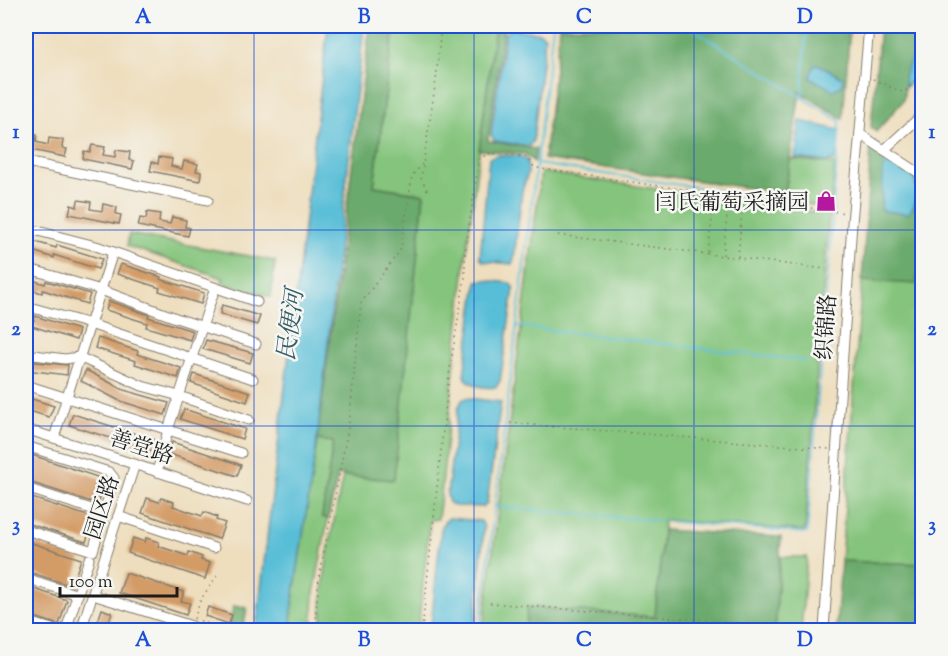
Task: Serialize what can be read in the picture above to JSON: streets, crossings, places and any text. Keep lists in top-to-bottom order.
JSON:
{
  "streets": {
    "street": ["织锦路", "善堂路", "园区路"]
  },
  "crossings": [
    ["善堂路", "园区路"]
  ],
  "water": ["民便河"],
  "places": {
    "shop": ["闫氏葡萄采摘园"]
  },
  "scale_bar": "100 m",
  "grid": {
    "columns": [
      "A",
      "B",
      "C",
      "D"
    ],
    "rows": ["1", "2", "3"]
  }
}
